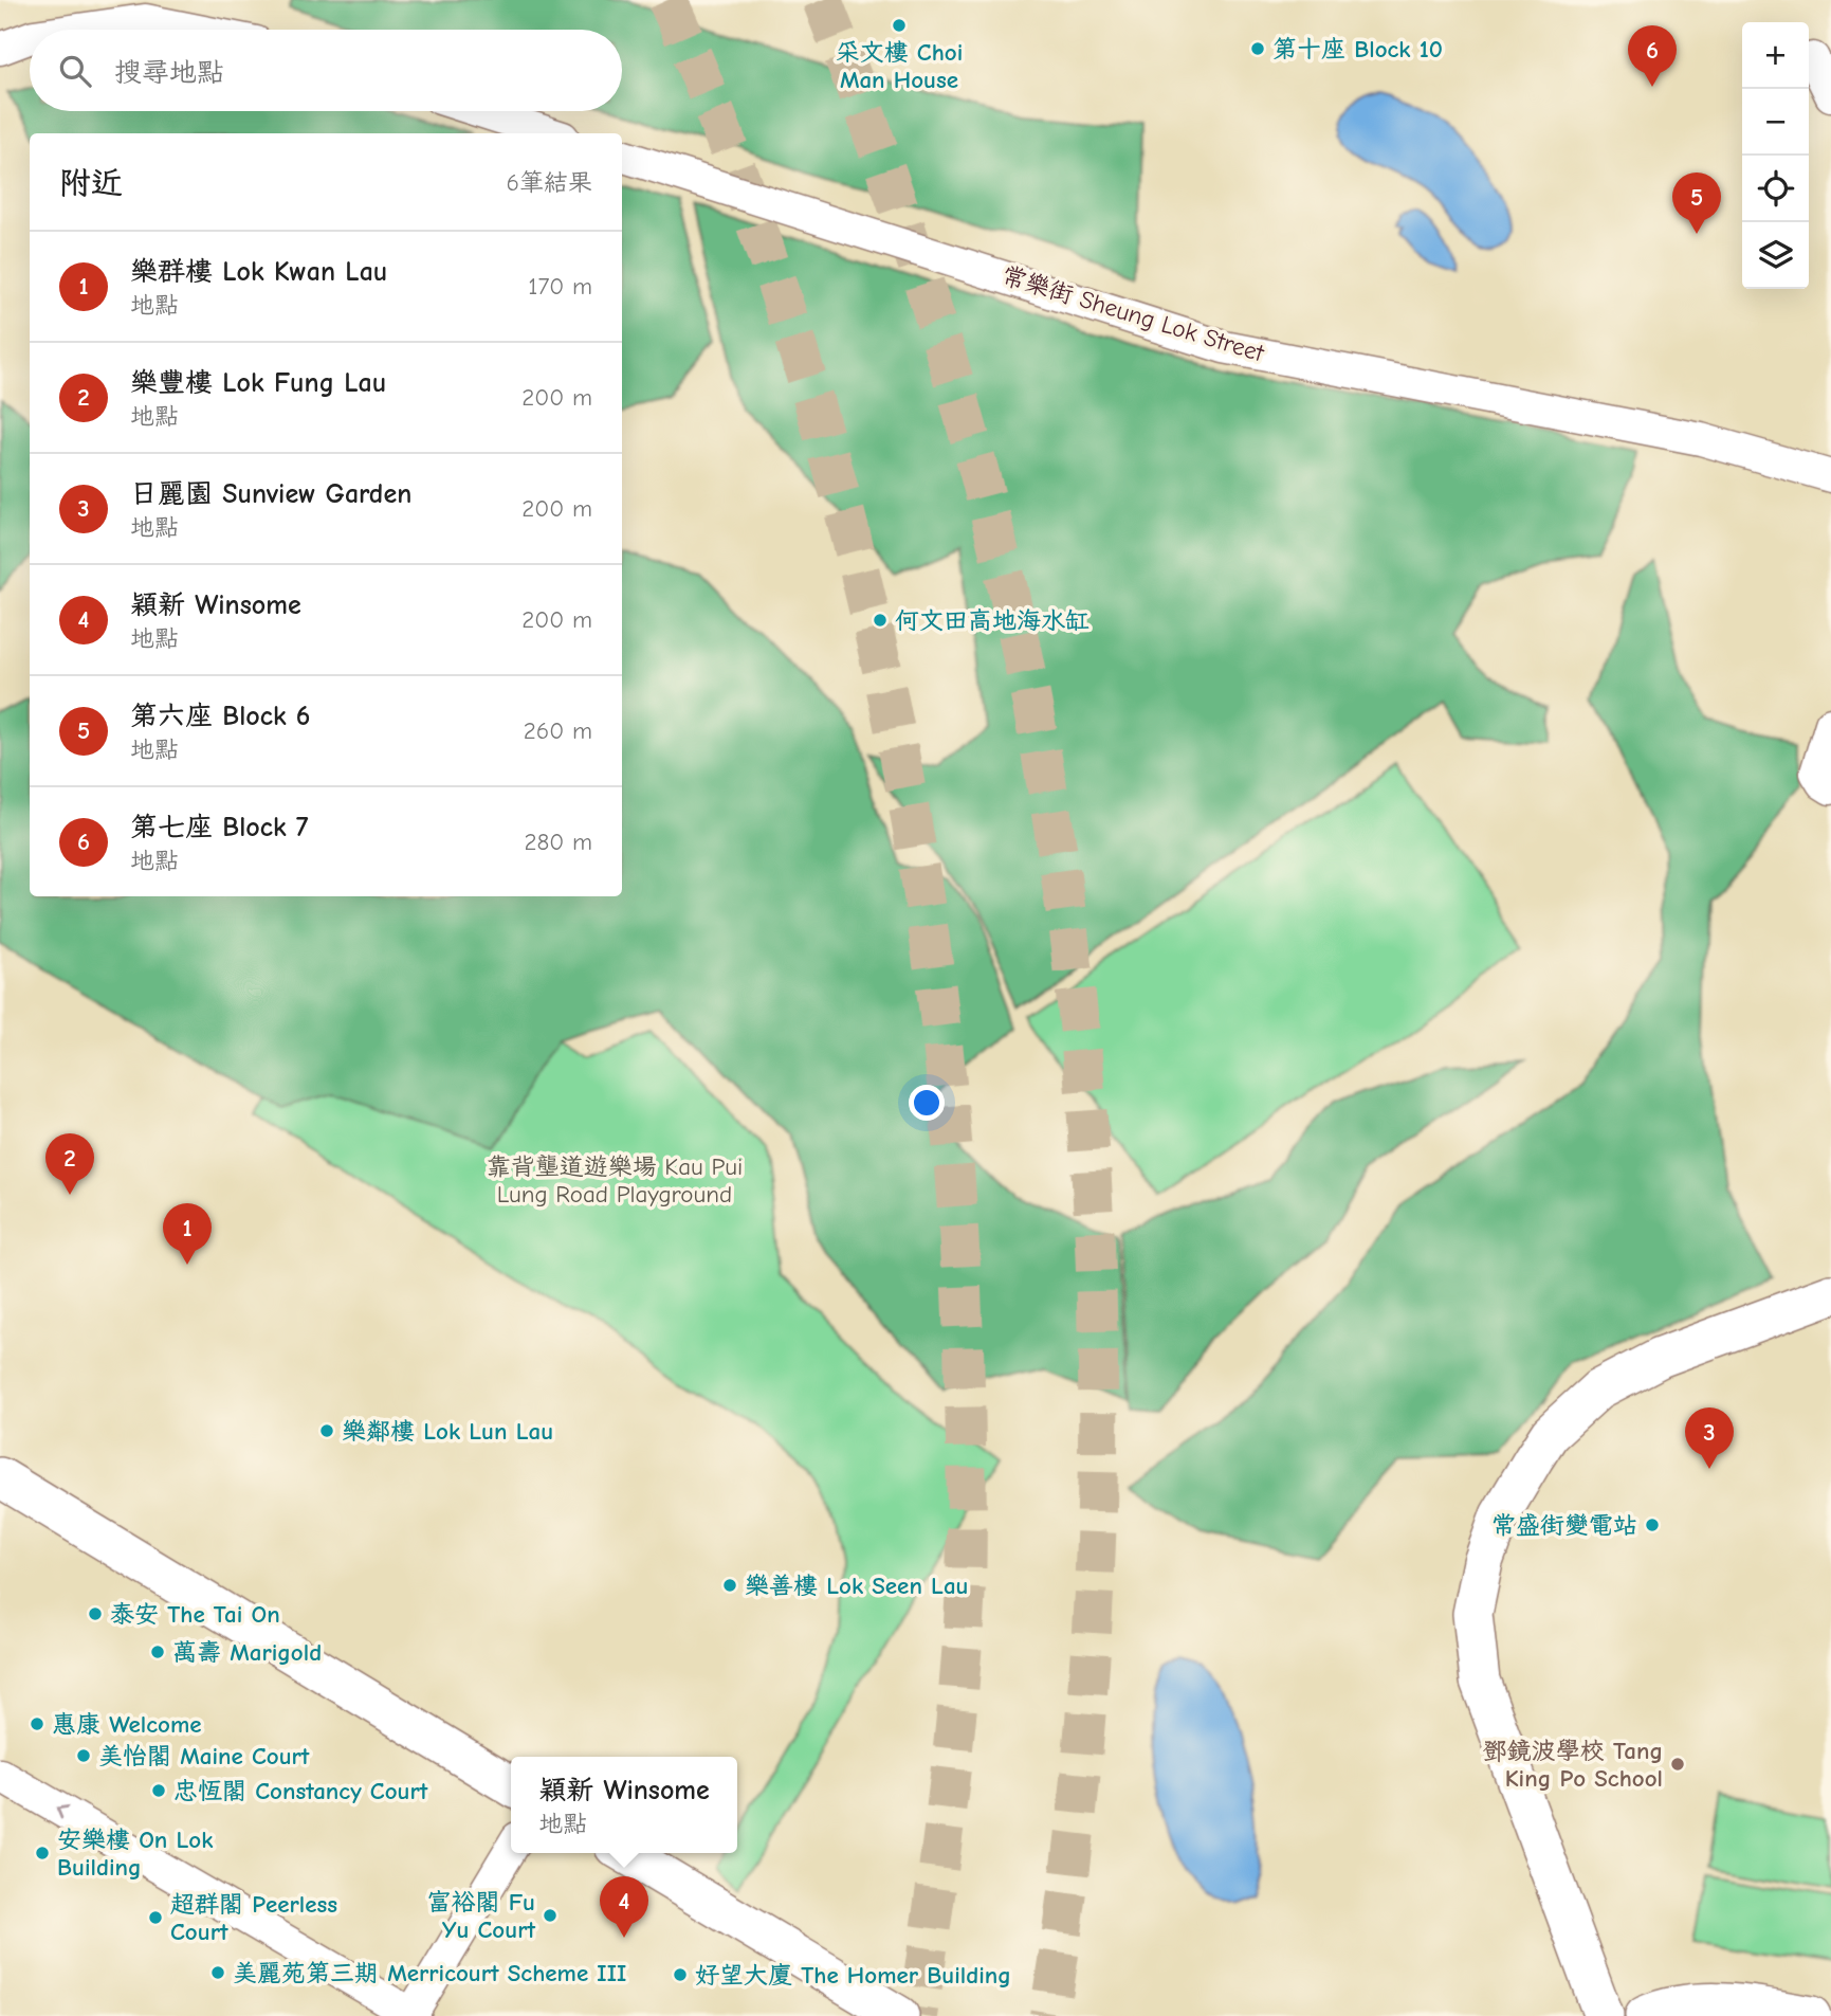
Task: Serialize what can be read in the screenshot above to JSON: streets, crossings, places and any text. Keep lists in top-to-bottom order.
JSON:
{
  "streets": {
    "street": ["常樂街 Sheung Lok Street"]
  },
  "parks": ["靠背壟道遊樂場 Kau Pui Lung Road Playground"],
  "places": [
    "采文樓 Choi Man House",
    "第十座 Block 10",
    "何文田高地海水缸",
    "樂鄰樓 Lok Lun Lau",
    "常盛街變電站",
    "樂善樓 Lok Seen Lau",
    "泰安 The Tai On",
    "萬壽 Marigold",
    "惠康 Welcome",
    "美怡閣 Maine Court",
    "鄧鏡波學校 Tang King Po School",
    "忠恆閣 Constancy Court",
    "安樂樓 On Lok Building",
    "富裕閣 Fu Yu Court",
    "超群閣 Peerless Court",
    "美麗苑第三期 Merricourt Scheme III",
    "好望大廈 The Homer Building"
  ],
  "page": {
    "map_buttons": ["+", "−"],
    "pins": [
      "6",
      "5",
      "2",
      "1",
      "3",
      "4"
    ],
    "search": "搜尋地點",
    "heading": ["附近", "6筆結果"],
    "list": [
      {
        "mark": "1",
        "name": "樂群樓 Lok Kwan Lau",
        "note": "地點",
        "value": "170 m"
      },
      {
        "mark": "2",
        "name": "樂豐樓 Lok Fung Lau",
        "note": "地點",
        "value": "200 m"
      },
      {
        "mark": "3",
        "name": "日麗園 Sunview Garden",
        "note": "地點",
        "value": "200 m"
      },
      {
        "mark": "4",
        "name": "穎新 Winsome",
        "note": "地點",
        "value": "200 m"
      },
      {
        "mark": "5",
        "name": "第六座 Block 6",
        "note": "地點",
        "value": "260 m"
      },
      {
        "mark": "6",
        "name": "第七座 Block 7",
        "note": "地點",
        "value": "280 m"
      }
    ],
    "popup": ["穎新 Winsome", "地點"]
  }
}
